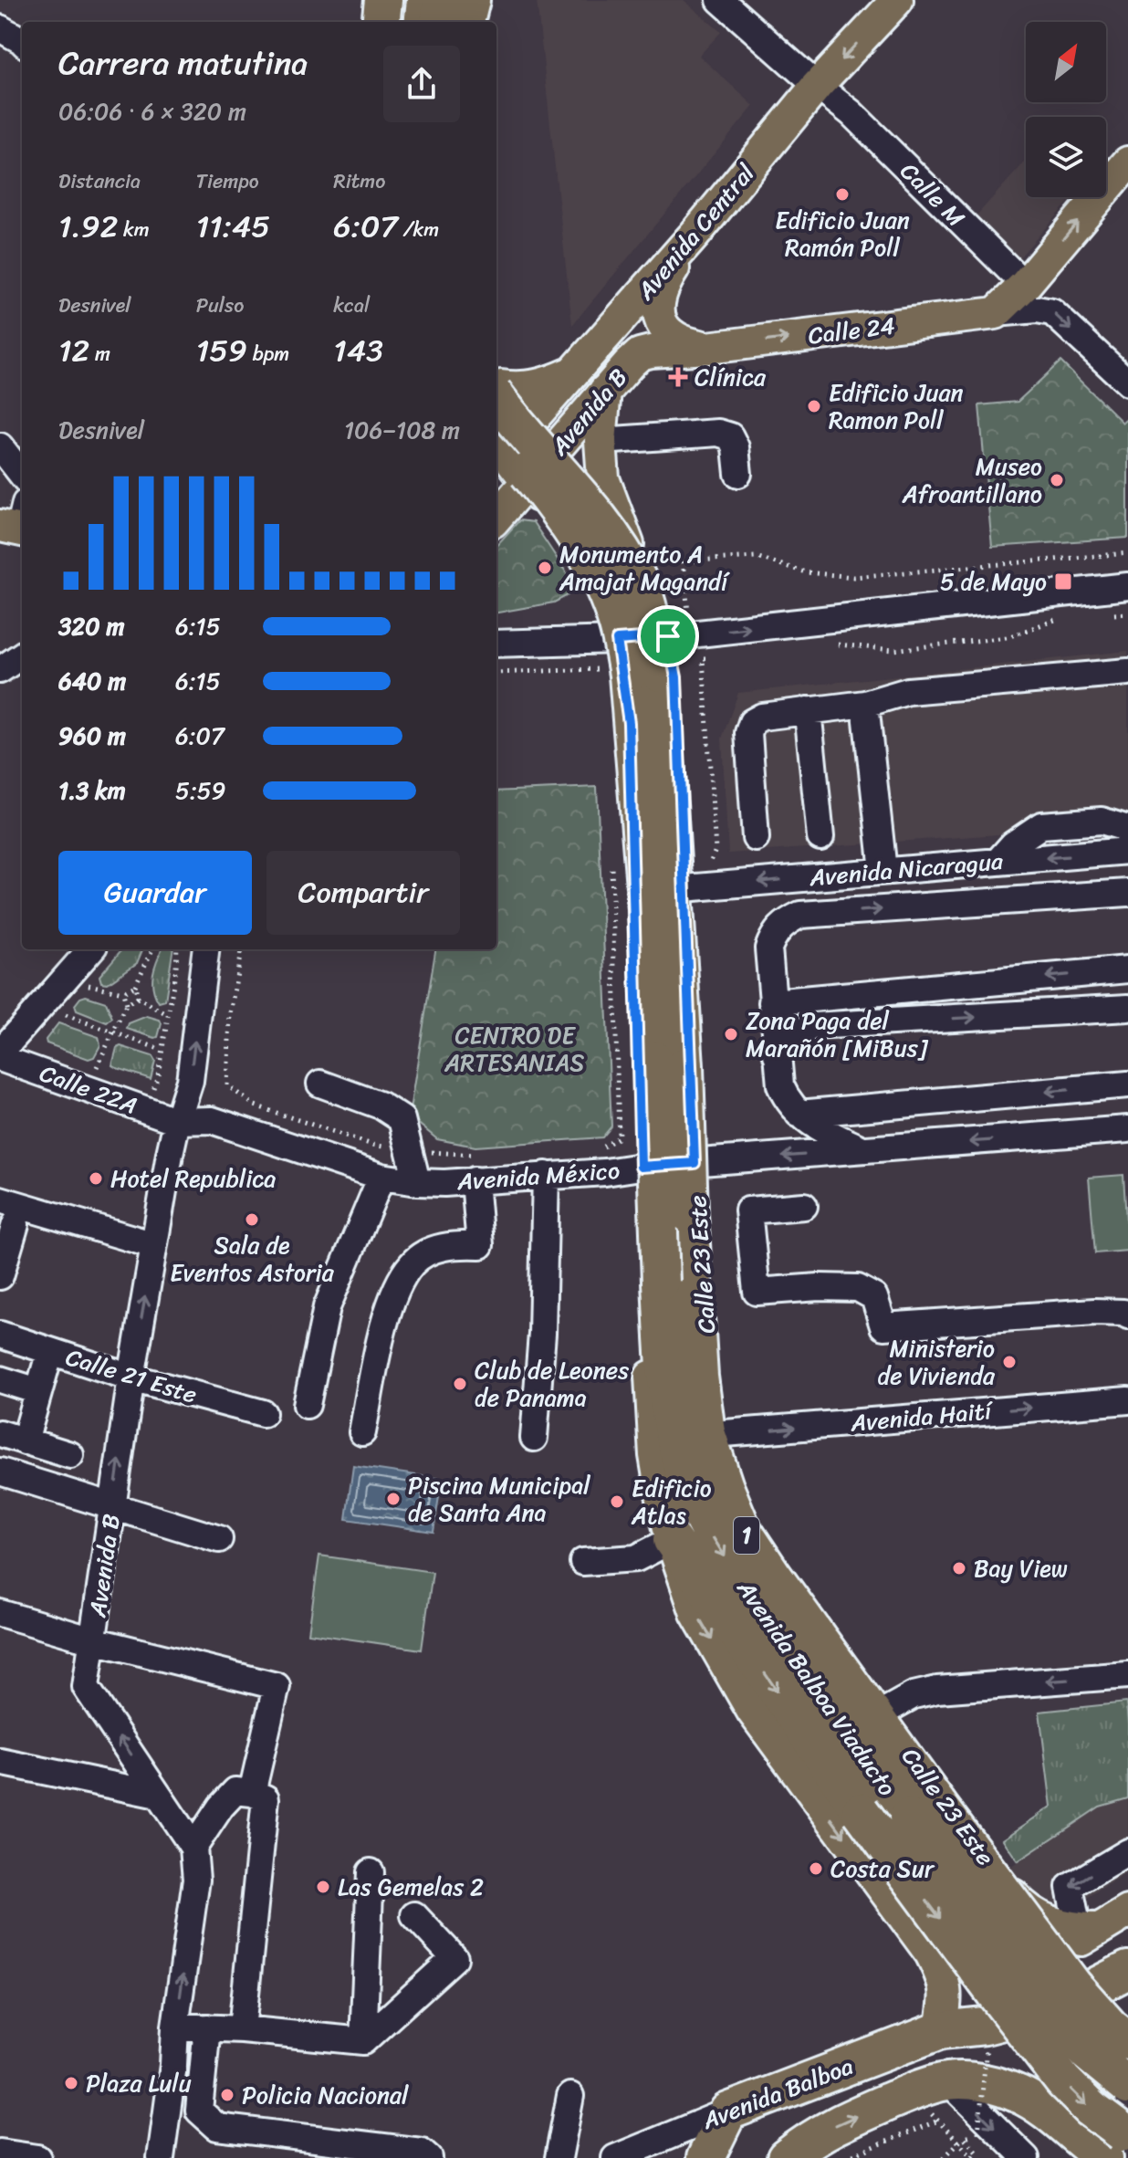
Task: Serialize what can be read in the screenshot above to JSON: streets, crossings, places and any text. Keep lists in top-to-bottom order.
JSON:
{
  "streets": {
    "highway": ["1", "Avenida Balboa Viaducto", "Avenida Balboa"],
    "main road": [
      "Avenida Central",
      "Calle 24",
      "Avenida B",
      "Calle 23 Este"
    ],
    "street": [
      "Calle M",
      "Avenida Nicaragua",
      "Calle 22A",
      "Avenida México",
      "Calle 21 Este",
      "Avenida Haití"
    ]
  },
  "crossings": [
    ["Calle M", "Avenida Central"],
    ["Avenida Central", "Calle 23 Este"],
    ["Calle 24", "Avenida B"],
    ["Avenida B", "Calle 22A"],
    ["Avenida B", "Avenida México"],
    ["Avenida B", "Calle 23 Este"],
    ["Avenida B", "Calle 21 Este"],
    ["Avenida Nicaragua", "Calle 23 Este"],
    ["Calle 22A", "Avenida México"],
    ["Avenida México", "Calle 23 Este"],
    ["Calle 23 Este", "Avenida Haití"],
    ["Calle 23 Este", "Avenida Balboa"]
  ],
  "one_way": ["Calle 24", "Avenida B", "Avenida Haití"],
  "parks": ["CENTRO DE ARTESANIAS"],
  "places": {
    "other": [
      "Edificio Juan Ramón Poll",
      "Edificio Juan Ramon Poll",
      "Museo Afroantillano",
      "Monumento A Amajat Magandí",
      "Zona Paga del Marañón [MiBus]",
      "Hotel Republica",
      "Sala de Eventos Astoria",
      "Ministerio de Vivienda",
      "Club de Leones de Panama",
      "Piscina Municipal de Santa Ana",
      "Edificio Atlas",
      "Bay View",
      "Costa Sur",
      "Las Gemelas 2",
      "Plaza Lulu",
      "Policia Nacional"
    ],
    "health": ["Clínica"],
    "transit": ["5 de Mayo"]
  },
  "north": "top right",
  "page": {
    "heading": ["Carrera matutina", "06:06 · 6 × 320 m"],
    "stats": [
      ["Distancia", "1.92 km"],
      ["Tiempo", "11:45"],
      ["Ritmo", "6:07 /km"],
      ["Desnivel", "12 m"],
      ["Pulso", "159 bpm"],
      ["kcal", "143"]
    ],
    "chart": ["Desnivel", "106–108 m"],
    "list": [
      {
        "name": "320 m",
        "note": "6:15"
      },
      {
        "name": "640 m",
        "note": "6:15"
      },
      {
        "name": "960 m",
        "note": "6:07"
      },
      {
        "name": "1.3 km",
        "note": "5:59"
      }
    ],
    "buttons": ["Guardar", "Compartir"]
  }
}
